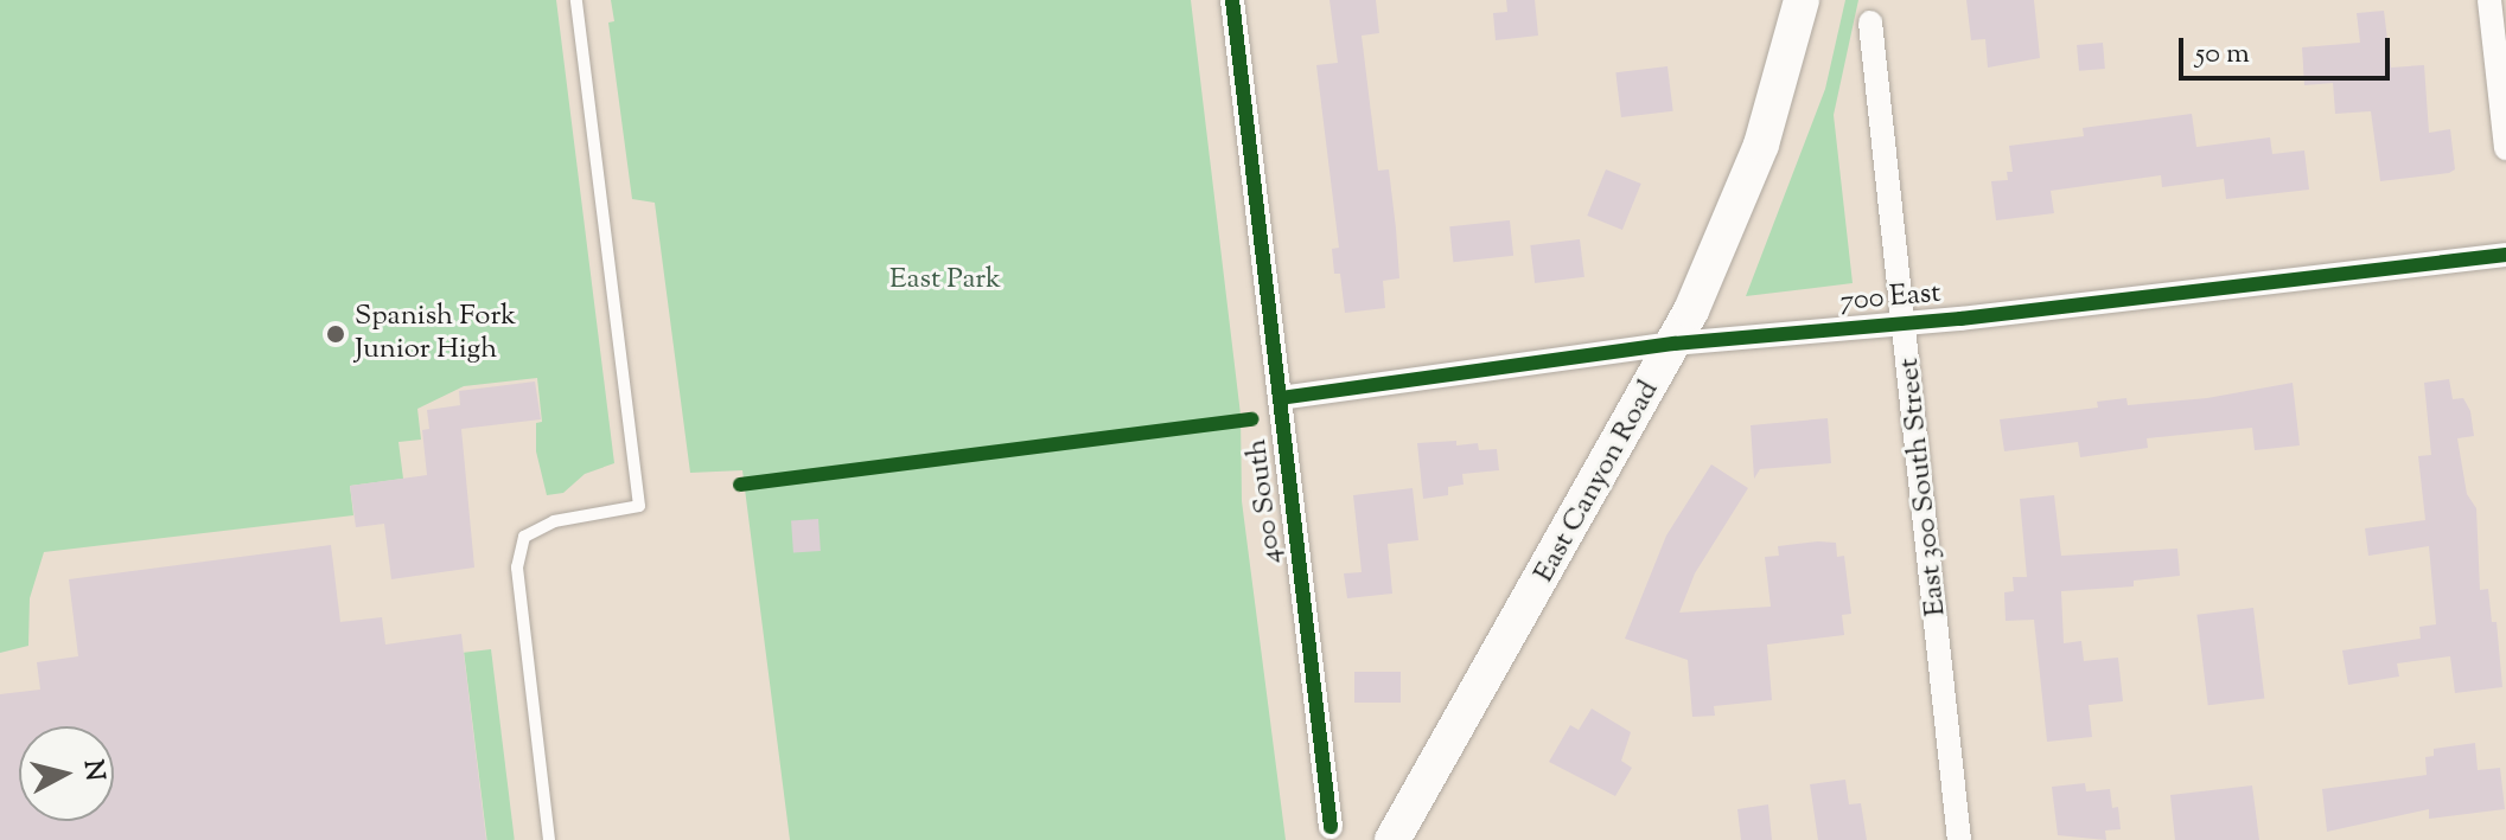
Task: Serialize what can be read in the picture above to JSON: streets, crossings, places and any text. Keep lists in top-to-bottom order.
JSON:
{
  "streets": {
    "main road": ["East Canyon Road"],
    "street": ["700 East", "East 300 South Street", "400 South"]
  },
  "crossings": [
    ["700 East", "East Canyon Road"],
    ["700 East", "East 300 South Street"],
    ["700 East", "400 South"]
  ],
  "parks": ["East Park"],
  "places": ["Spanish Fork Junior High"],
  "scale_bar": "50 m",
  "north": "right"
}
